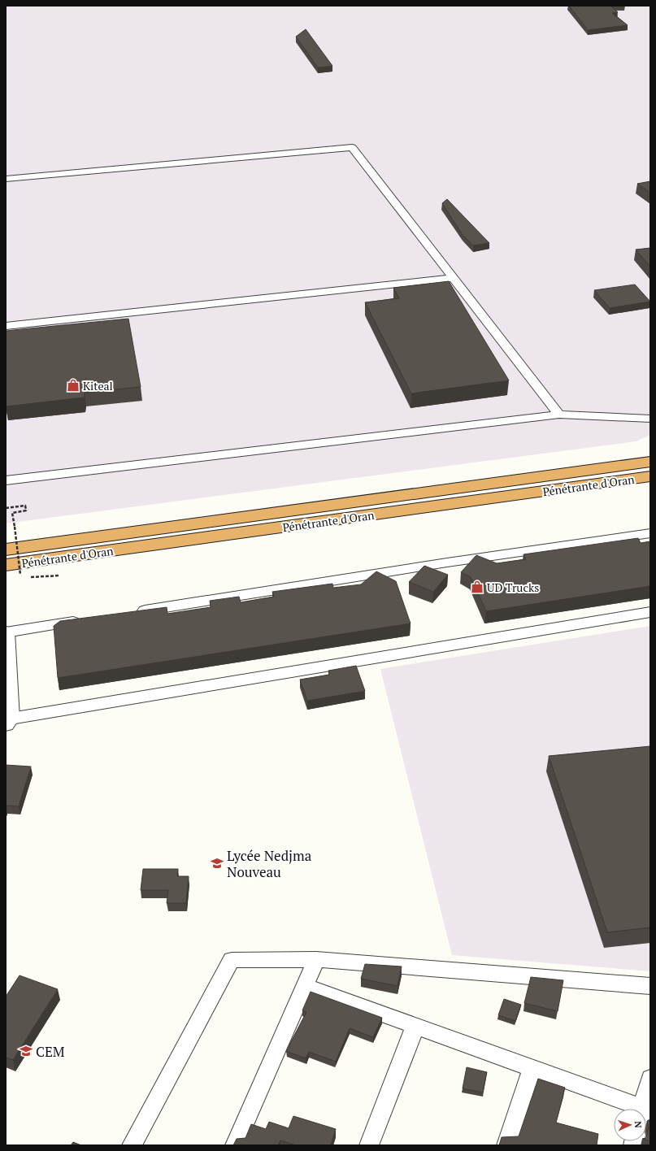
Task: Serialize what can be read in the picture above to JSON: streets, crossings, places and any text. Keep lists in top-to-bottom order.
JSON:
{
  "streets": {
    "highway": ["Pénétrante d'Oran"]
  },
  "places": {
    "shop": ["Kiteal", "UD Trucks"],
    "school or university": ["Lycée Nedjma Nouveau", "CEM"]
  },
  "north": "right"
}
